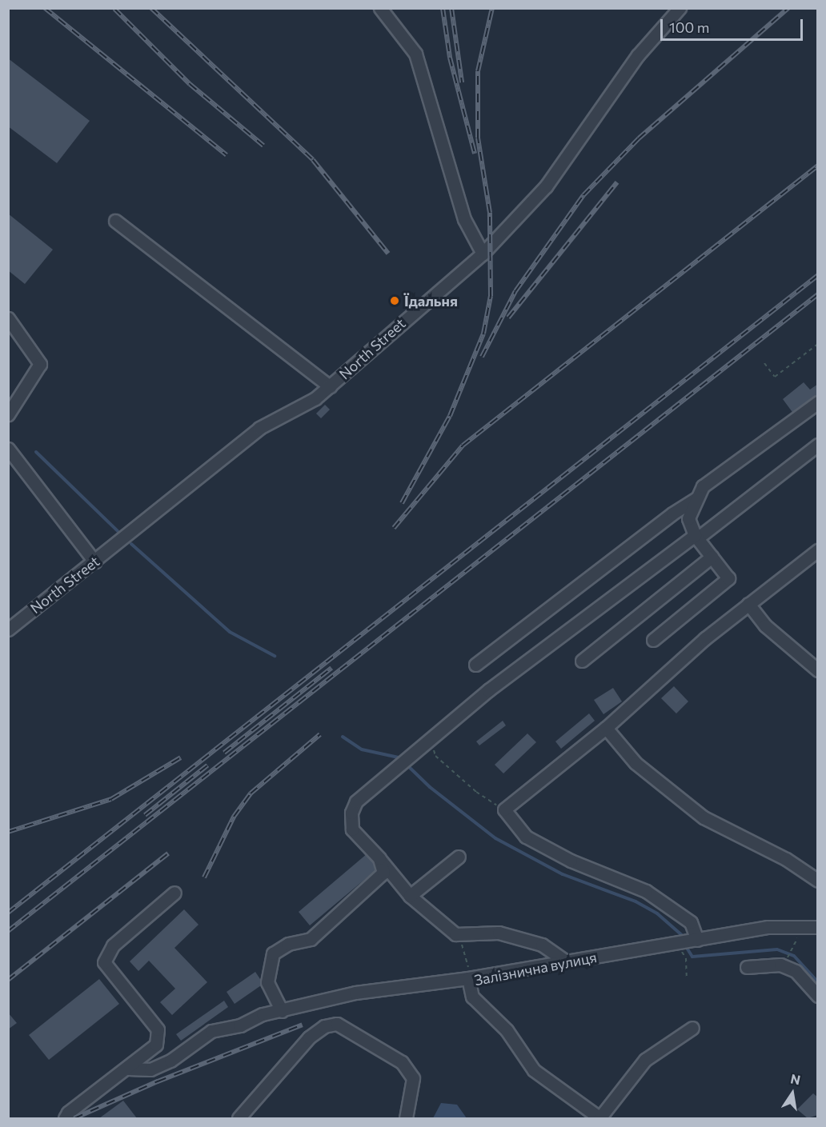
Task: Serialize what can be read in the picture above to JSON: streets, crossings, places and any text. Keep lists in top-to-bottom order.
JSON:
{
  "streets": {
    "street": ["North Street", "Залізнична вулиця"]
  },
  "places": ["Їдальня"],
  "scale_bar": "100 m",
  "north": "top"
}
